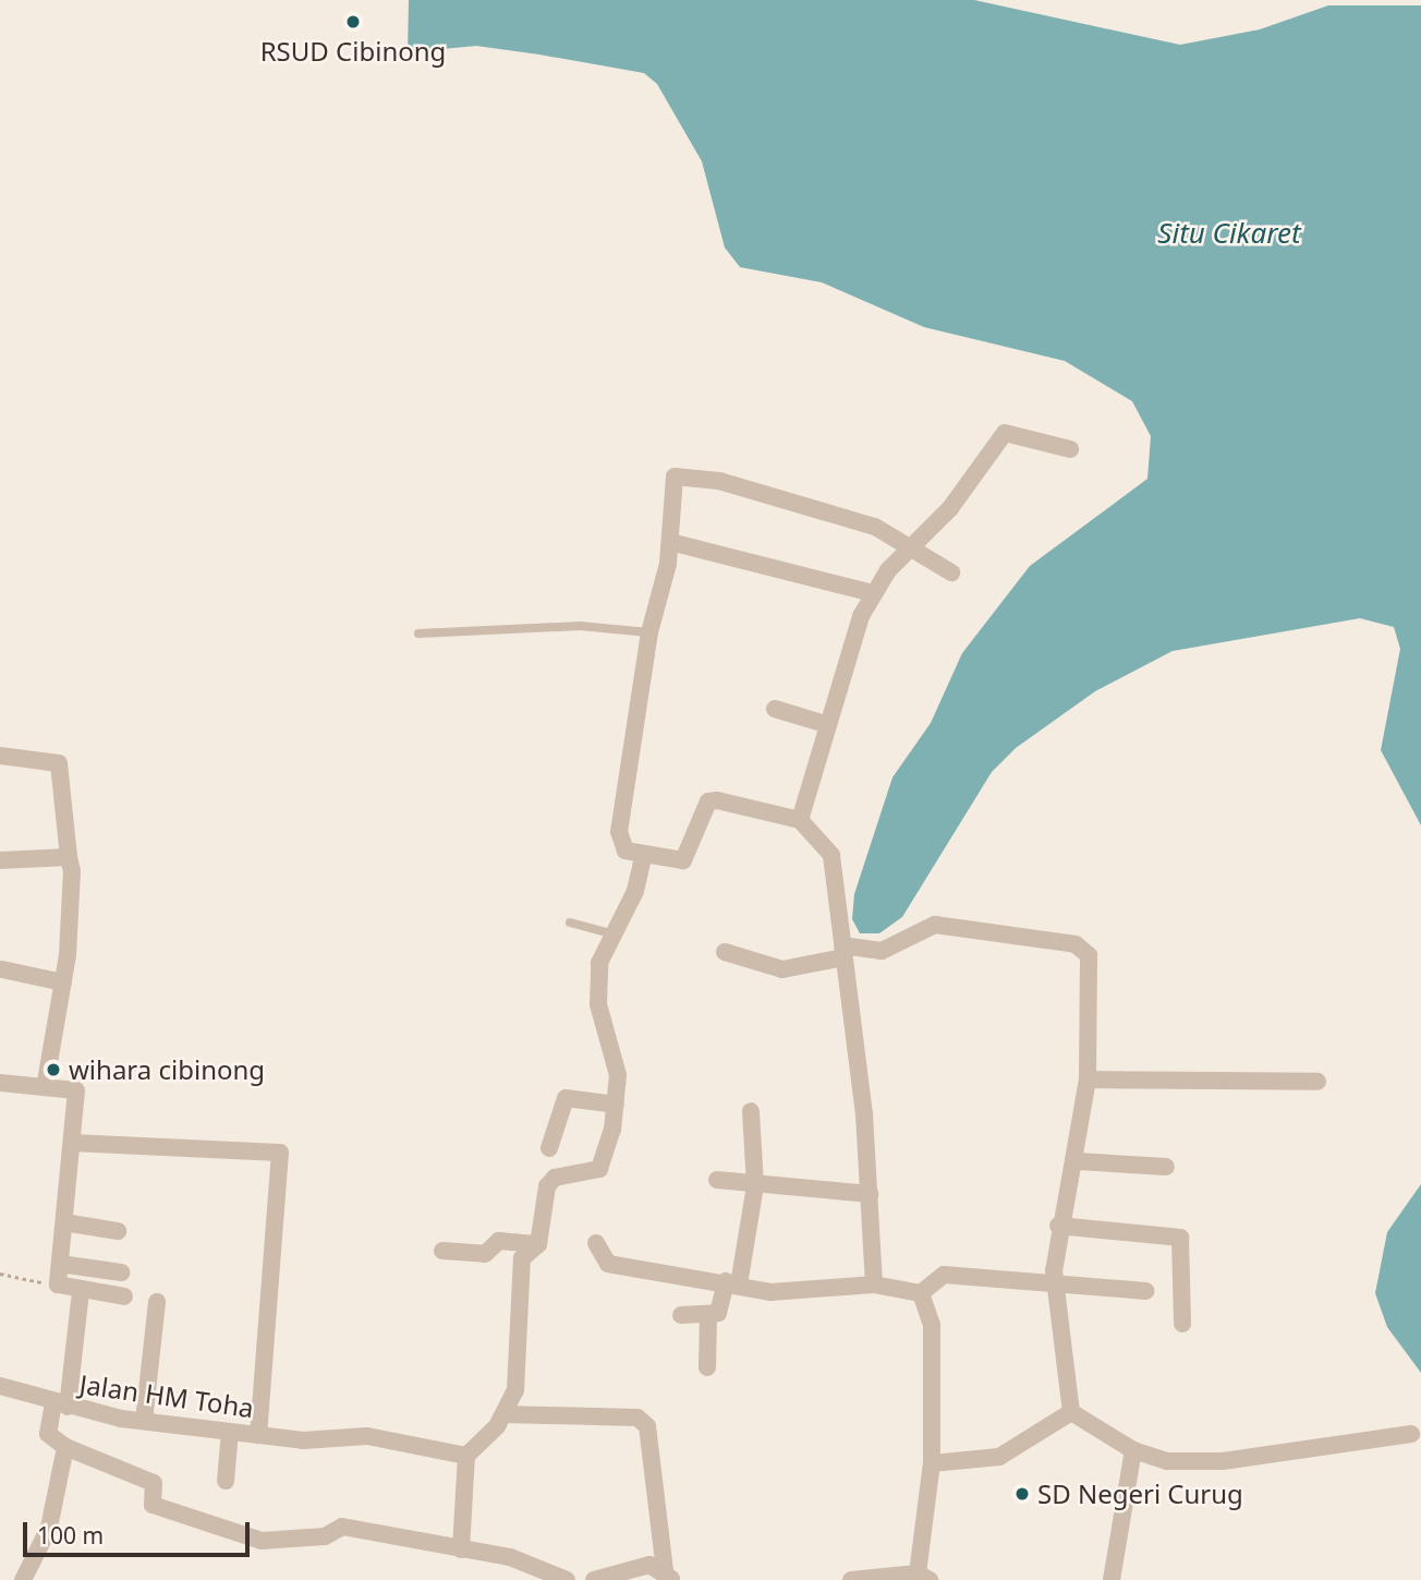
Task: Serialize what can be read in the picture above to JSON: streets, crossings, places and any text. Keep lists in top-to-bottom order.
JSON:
{
  "streets": {
    "street": ["Jalan HM Toha"]
  },
  "water": ["Situ Cikaret"],
  "places": ["RSUD Cibinong", "wihara cibinong", "SD Negeri Curug"],
  "scale_bar": "100 m"
}
